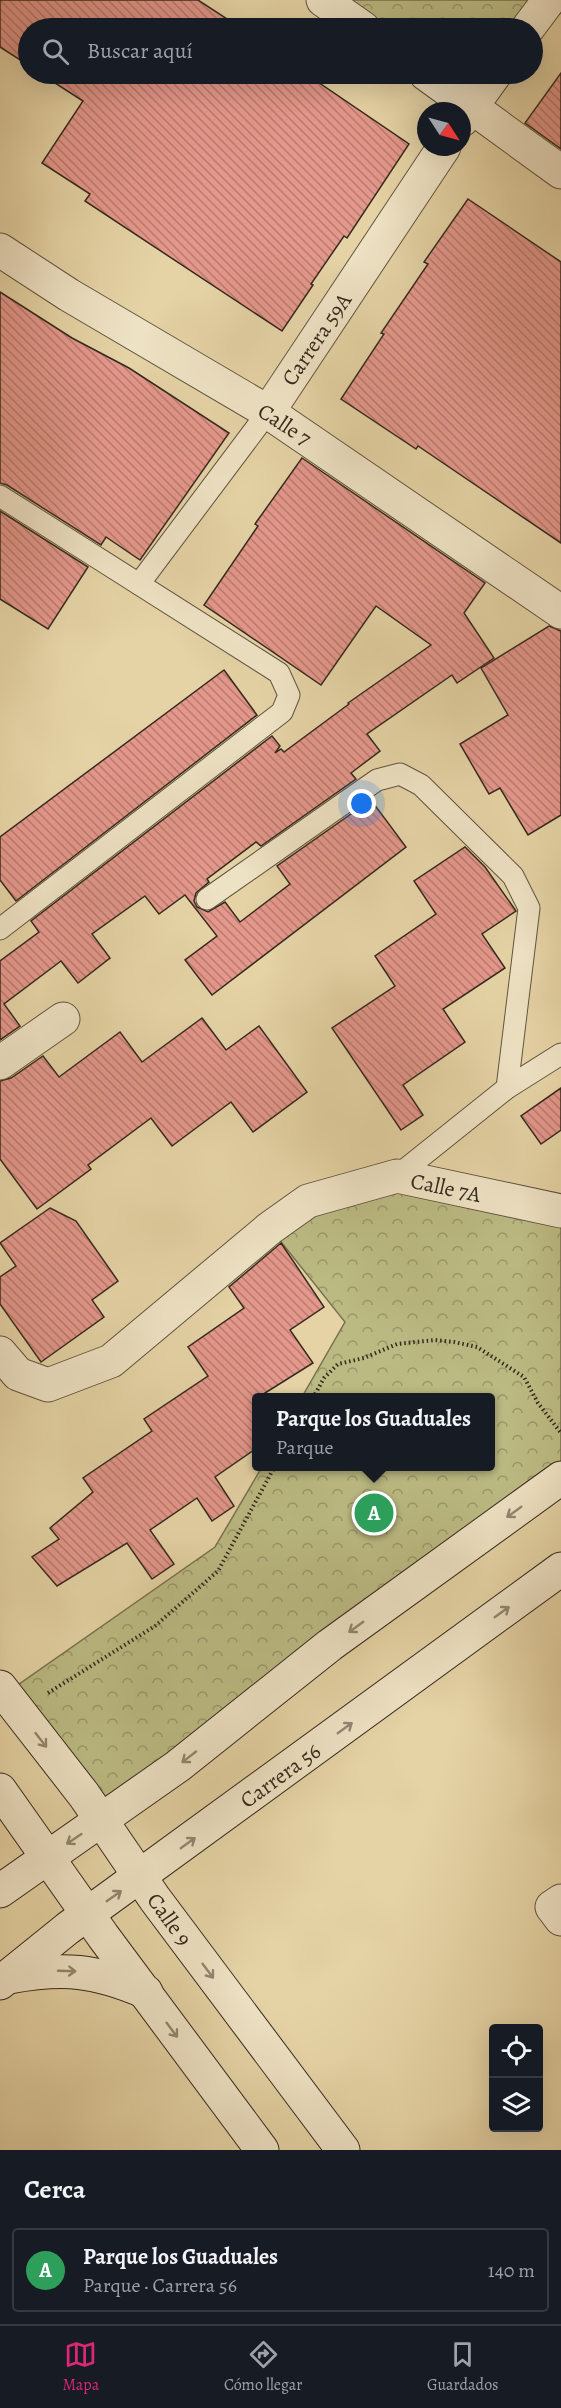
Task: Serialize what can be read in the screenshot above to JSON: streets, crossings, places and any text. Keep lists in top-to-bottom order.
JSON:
{
  "streets": {
    "street": [
      "Carrera 59A",
      "Calle 7",
      "Calle 7A",
      "Carrera 56",
      "Calle 9"
    ]
  },
  "crossings": [
    ["Carrera 59A", "Calle 7"],
    ["Carrera 56", "Calle 9"]
  ],
  "north": "bottom right",
  "page": {
    "search": "Buscar aquí",
    "popup": ["Parque los Guaduales", "Parque"],
    "pins": "A",
    "heading": "Cerca",
    "list": [
      {
        "mark": "A",
        "name": "Parque los Guaduales",
        "note": "Parque · Carrera 56",
        "value": "140 m"
      }
    ],
    "nav": ["Mapa", "Cómo llegar", "Guardados"]
  }
}
